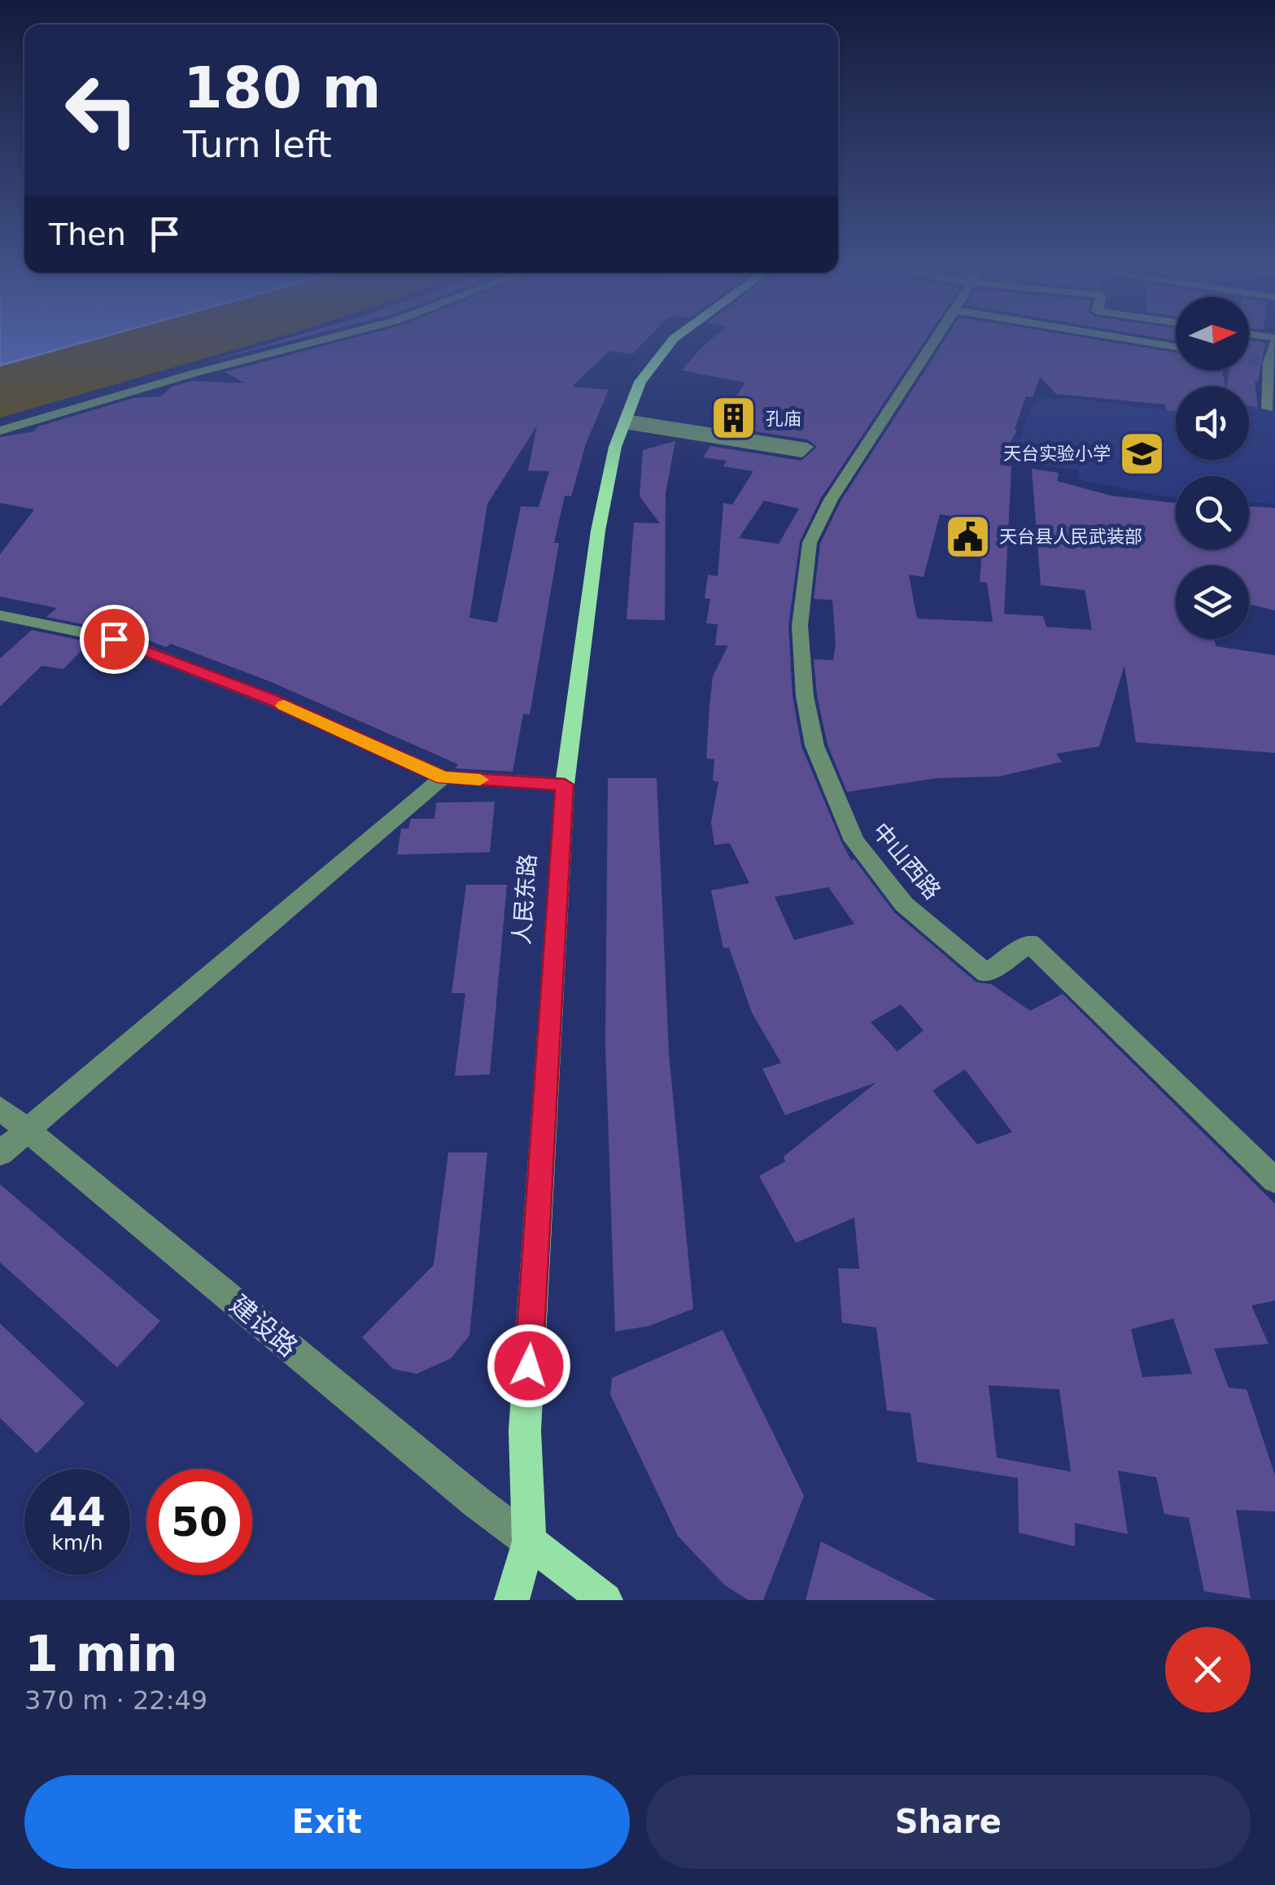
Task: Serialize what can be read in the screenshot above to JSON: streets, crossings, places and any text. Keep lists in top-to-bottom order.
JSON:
{
  "streets": {
    "main road": ["人民东路"],
    "street": ["中山西路", "建设路"]
  },
  "crossings": [
    ["人民东路", "建设路"]
  ],
  "places": {
    "building": ["孔庙"],
    "school or university": ["天台实验小学"],
    "public building": ["天台县人民武装部"]
  },
  "north": "right",
  "page": {
    "turn": ["180 m", "Turn left"],
    "then": "Then",
    "speed": "44 km/h",
    "limit": "50",
    "heading": ["1 min", "370 m · 22:49"],
    "buttons": ["Exit", "Share"]
  }
}
